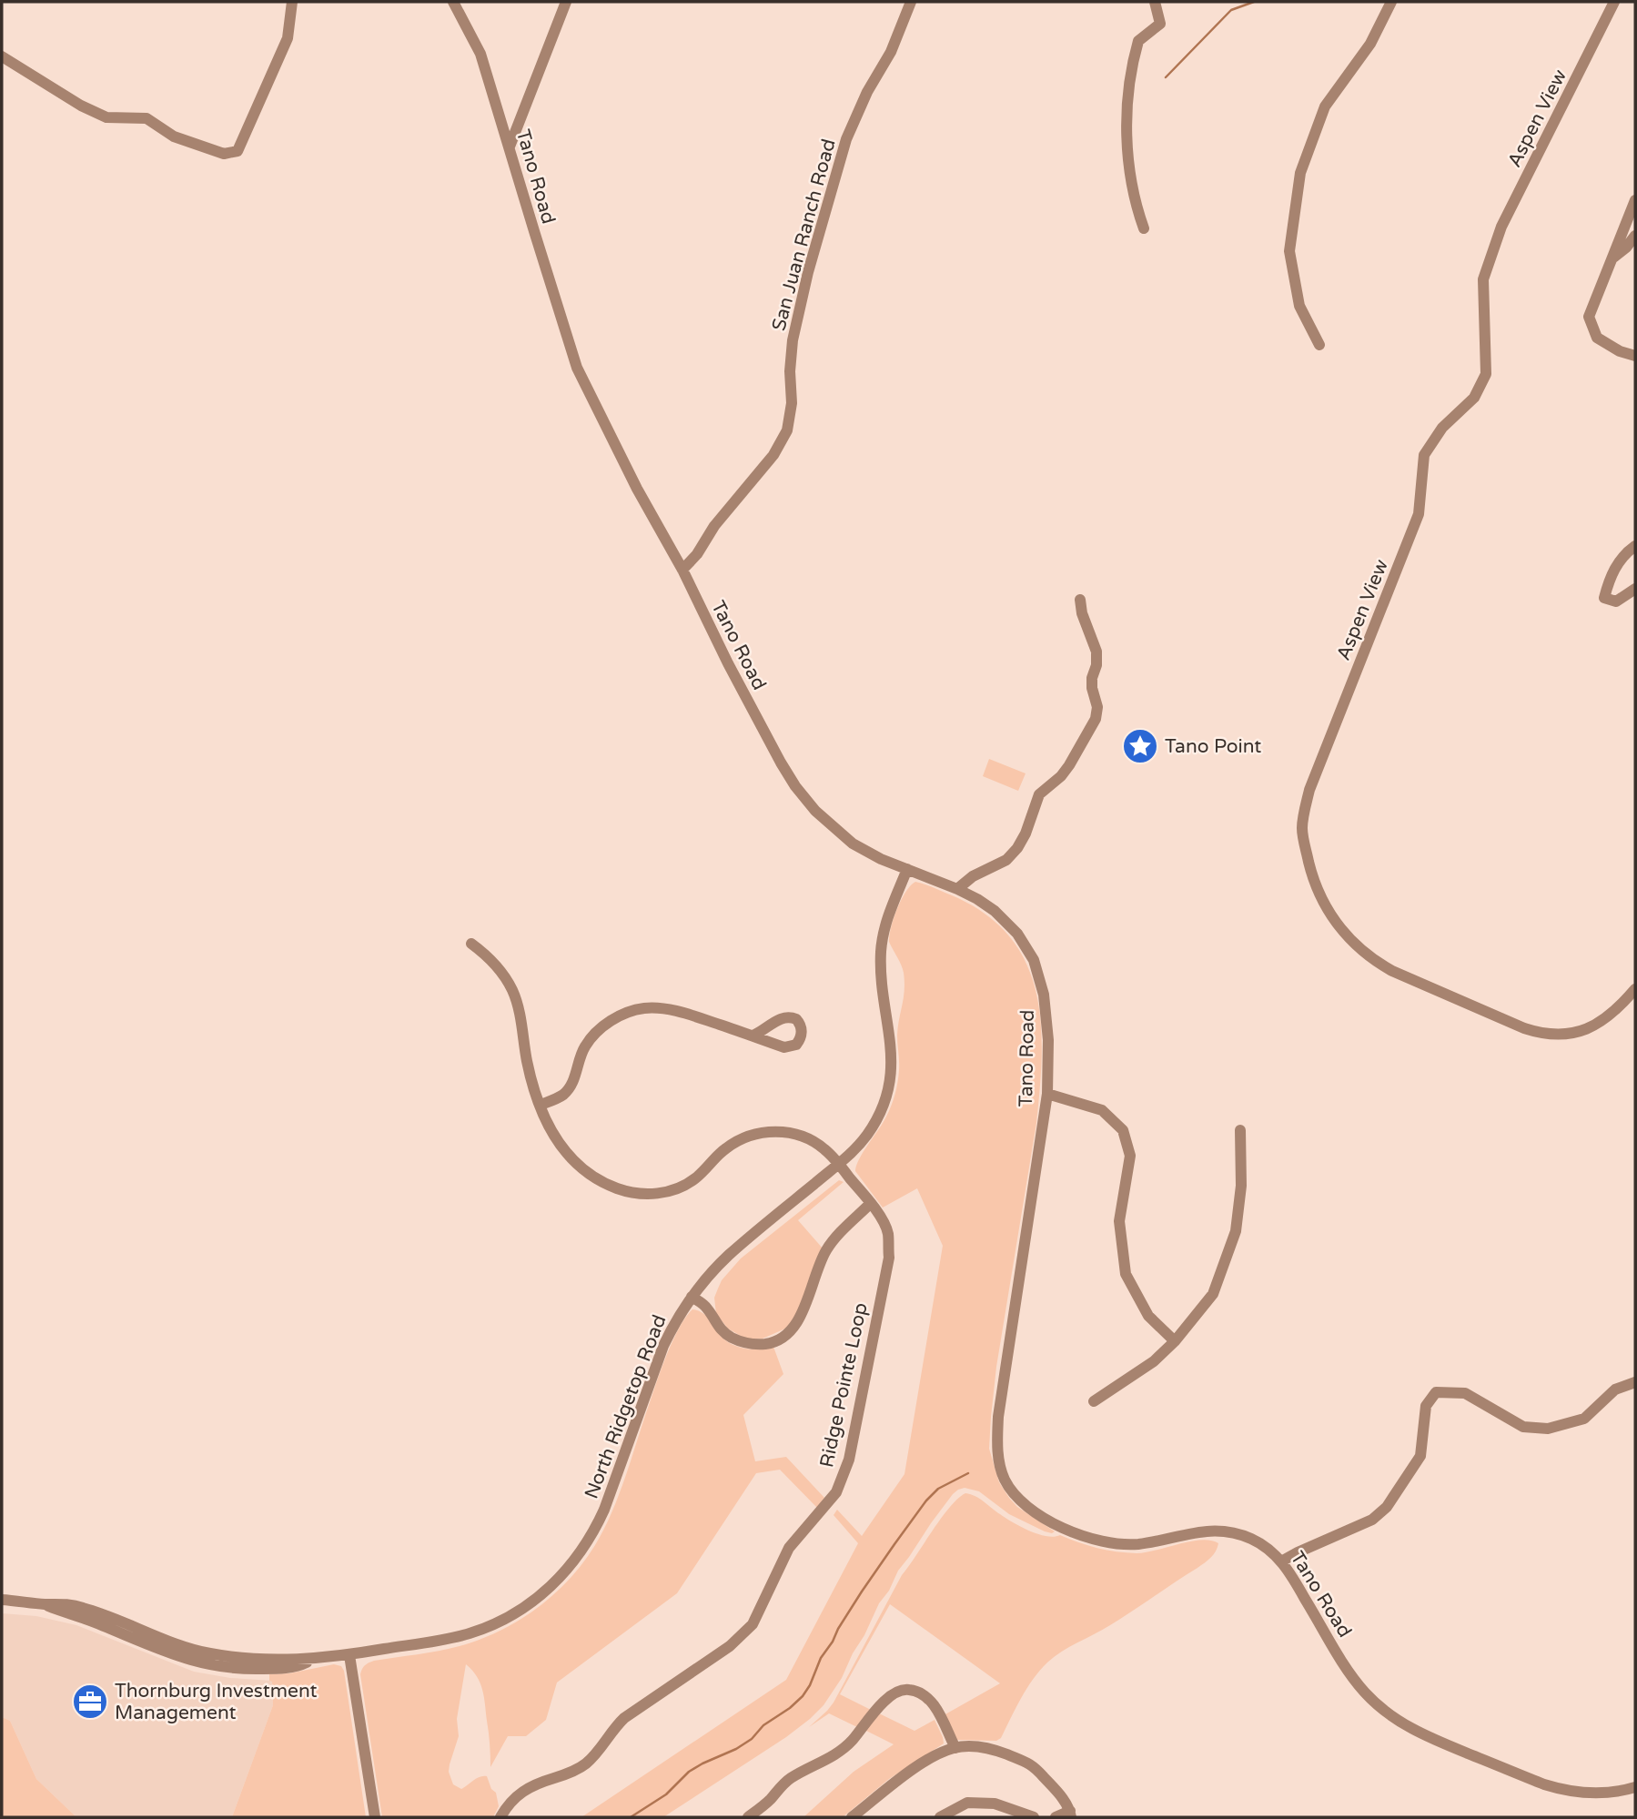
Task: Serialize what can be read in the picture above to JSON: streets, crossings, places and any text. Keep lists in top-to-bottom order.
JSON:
{
  "streets": {
    "street": [
      "Aspen View",
      "Tano Road",
      "San Juan Ranch Road",
      "Ridge Pointe Loop",
      "North Ridgetop Road"
    ]
  },
  "crossings": [
    ["Tano Road", "San Juan Ranch Road"],
    ["Tano Road", "North Ridgetop Road"],
    ["Ridge Pointe Loop", "North Ridgetop Road"]
  ],
  "places": {
    "place": ["Tano Point"],
    "office": ["Thornburg Investment Management"]
  }
}
